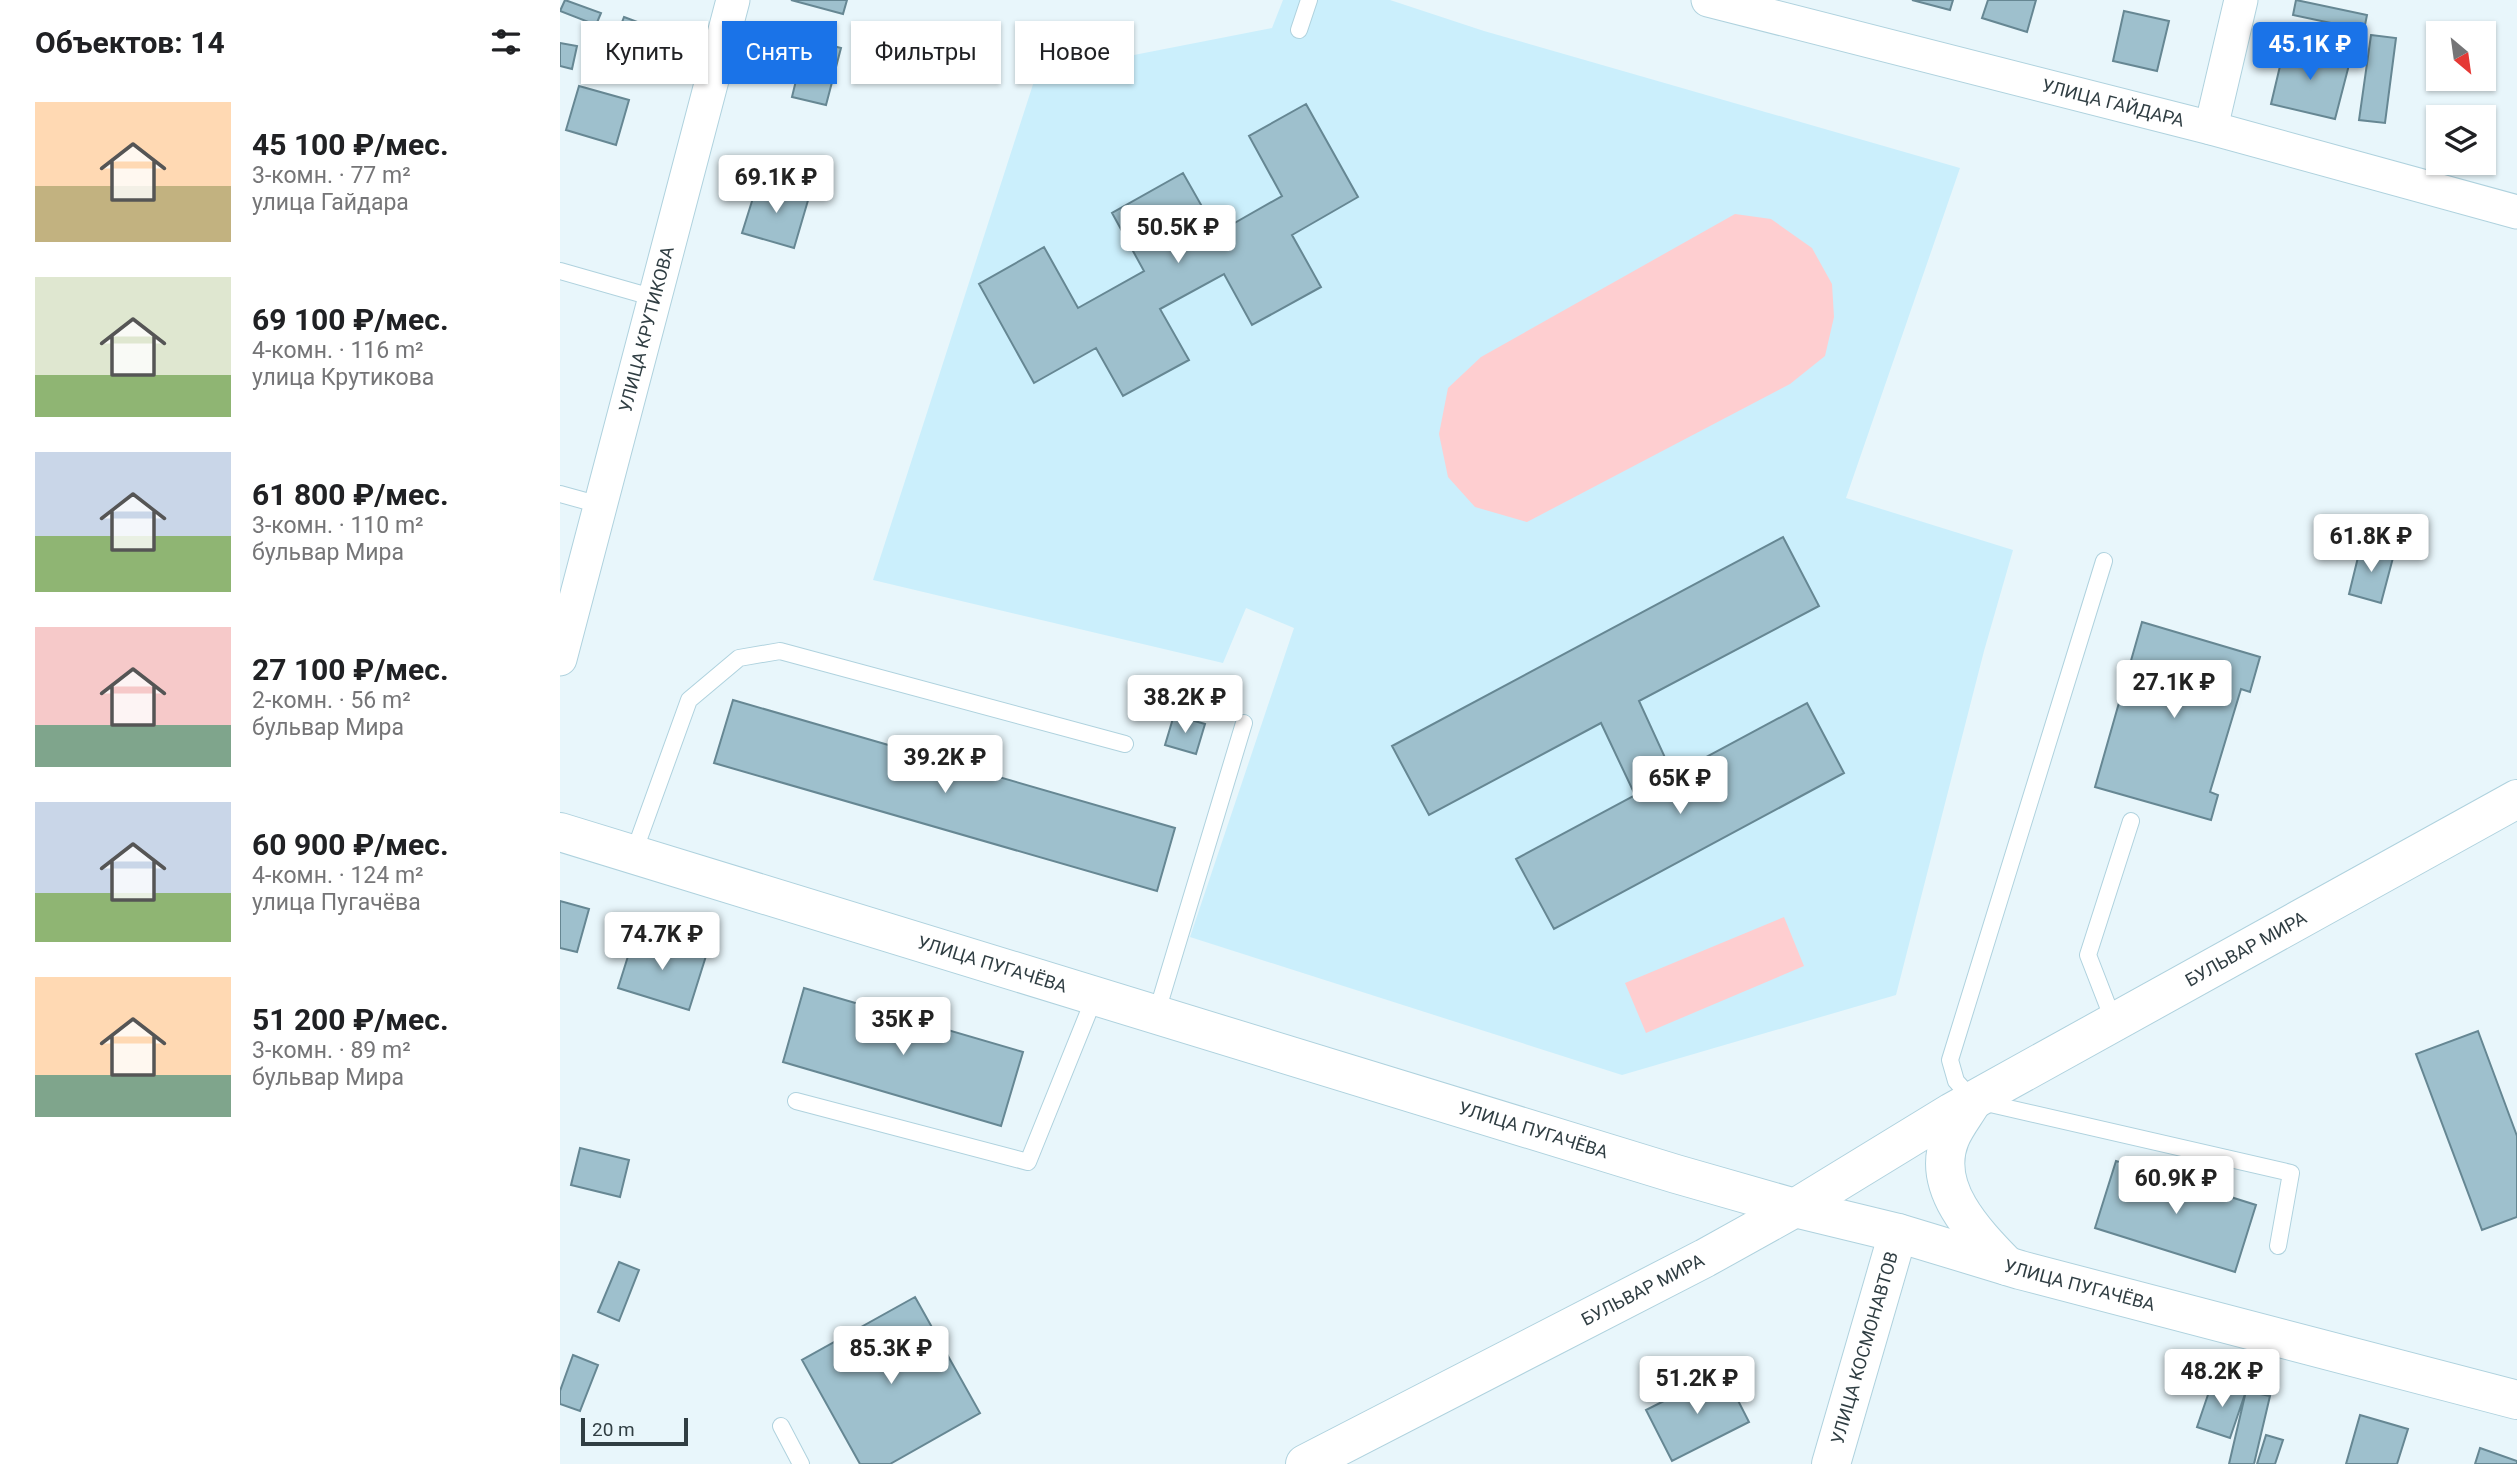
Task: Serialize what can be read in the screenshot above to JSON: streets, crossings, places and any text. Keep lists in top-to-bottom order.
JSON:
{
  "streets": {
    "street": [
      "УЛИЦА ГАЙДАРА",
      "УЛИЦА КРУТИКОВА",
      "БУЛЬВАР МИРА",
      "УЛИЦА ПУГАЧЁВА",
      "УЛИЦА КОСМОНАВТОВ"
    ]
  },
  "crossings": [
    ["БУЛЬВАР МИРА", "УЛИЦА ПУГАЧЁВА"],
    ["УЛИЦА ПУГАЧЁВА", "УЛИЦА КОСМОНАВТОВ"]
  ],
  "scale_bar": "20 m",
  "north": "bottom right",
  "page": {
    "heading": "Объектов: 14",
    "chip": [
      "Купить",
      "Снять",
      "Фильтры",
      "Новое"
    ],
    "price": [
      "45.1K ₽",
      "69.1K ₽",
      "50.5K ₽",
      "61.8K ₽",
      "27.1K ₽",
      "38.2K ₽",
      "39.2K ₽",
      "65K ₽",
      "74.7K ₽",
      "35K ₽",
      "60.9K ₽",
      "85.3K ₽",
      "48.2K ₽",
      "51.2K ₽"
    ],
    "list": [
      {
        "name": "45 100 ₽/мес.",
        "note": "3-комн. · 77 m² · улица Гайдара"
      },
      {
        "name": "69 100 ₽/мес.",
        "note": "4-комн. · 116 m² · улица Крутикова"
      },
      {
        "name": "61 800 ₽/мес.",
        "note": "3-комн. · 110 m² · бульвар Мира"
      },
      {
        "name": "27 100 ₽/мес.",
        "note": "2-комн. · 56 m² · бульвар Мира"
      },
      {
        "name": "60 900 ₽/мес.",
        "note": "4-комн. · 124 m² · улица Пугачёва"
      },
      {
        "name": "51 200 ₽/мес.",
        "note": "3-комн. · 89 m² · бульвар Мира"
      }
    ],
    "scale": "20 m"
  }
}
